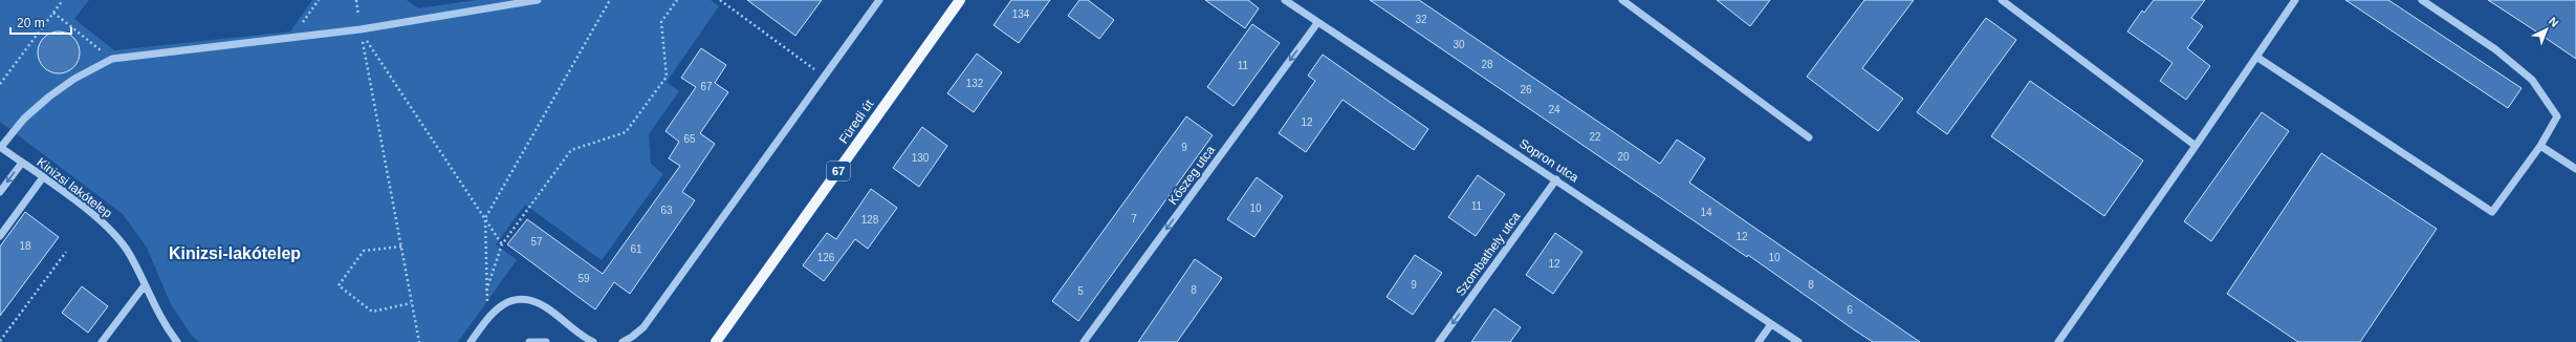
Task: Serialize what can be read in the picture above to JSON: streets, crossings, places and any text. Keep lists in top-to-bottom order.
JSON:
{
  "streets": {
    "main road": ["Füredi út", "67"],
    "street": [
      "Sopron utca",
      "Kőszeg utca",
      "Kinizsi lakótelep",
      "Szombathely utca"
    ]
  },
  "crossings": [
    ["Sopron utca", "Kőszeg utca"],
    ["Sopron utca", "Szombathely utca"]
  ],
  "one_way": ["Kőszeg utca", "Szombathely utca"],
  "districts": ["Kinizsi-lakótelep"],
  "house_numbers": [
    "134",
    "32",
    "30",
    "28",
    "11",
    "132",
    "67",
    "26",
    "24",
    "12",
    "22",
    "65",
    "9",
    "20",
    "130",
    "11",
    "10",
    "63",
    "14",
    "7",
    "128",
    "12",
    "57",
    "18",
    "61",
    "126",
    "10",
    "12",
    "59",
    "9",
    "8",
    "8",
    "5",
    "6"
  ],
  "scale_bar": "20 m",
  "north": "top right"
}
